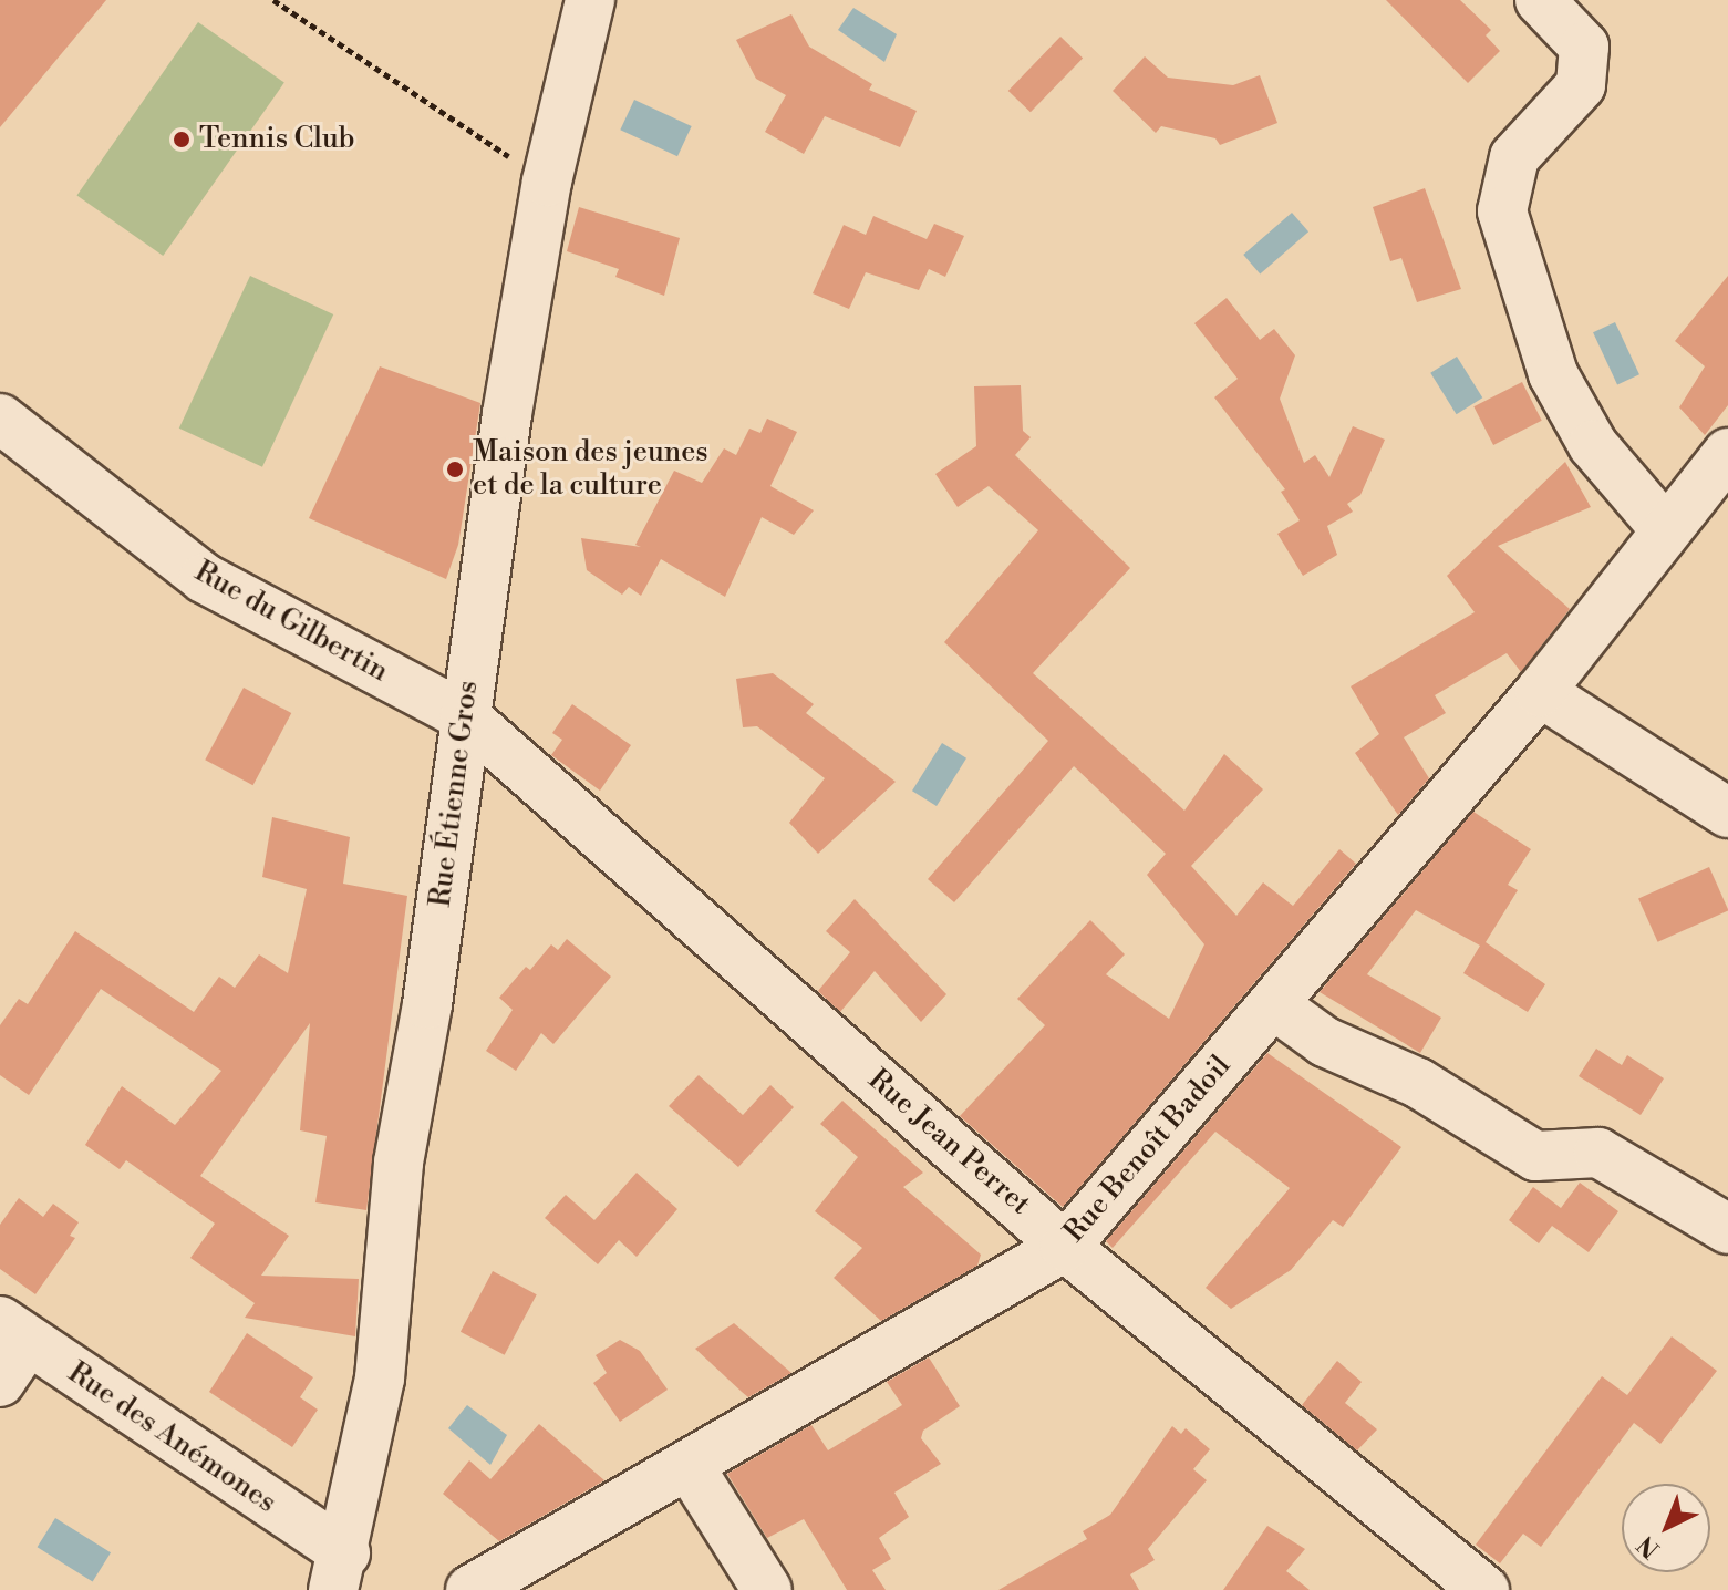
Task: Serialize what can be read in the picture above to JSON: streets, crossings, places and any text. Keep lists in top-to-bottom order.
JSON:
{
  "streets": {
    "street": [
      "Rue du Gilbertin",
      "Rue Étienne Gros",
      "Rue Jean Perret",
      "Rue Benoît Badoil",
      "Rue des Anémones"
    ]
  },
  "crossings": [
    ["Rue du Gilbertin", "Rue Étienne Gros"],
    ["Rue du Gilbertin", "Rue Jean Perret"],
    ["Rue Étienne Gros", "Rue Jean Perret"],
    ["Rue Étienne Gros", "Rue des Anémones"],
    ["Rue Jean Perret", "Rue Benoît Badoil"]
  ],
  "places": ["Tennis Club", "Maison des jeunes et de la culture"],
  "north": "bottom left"
}
